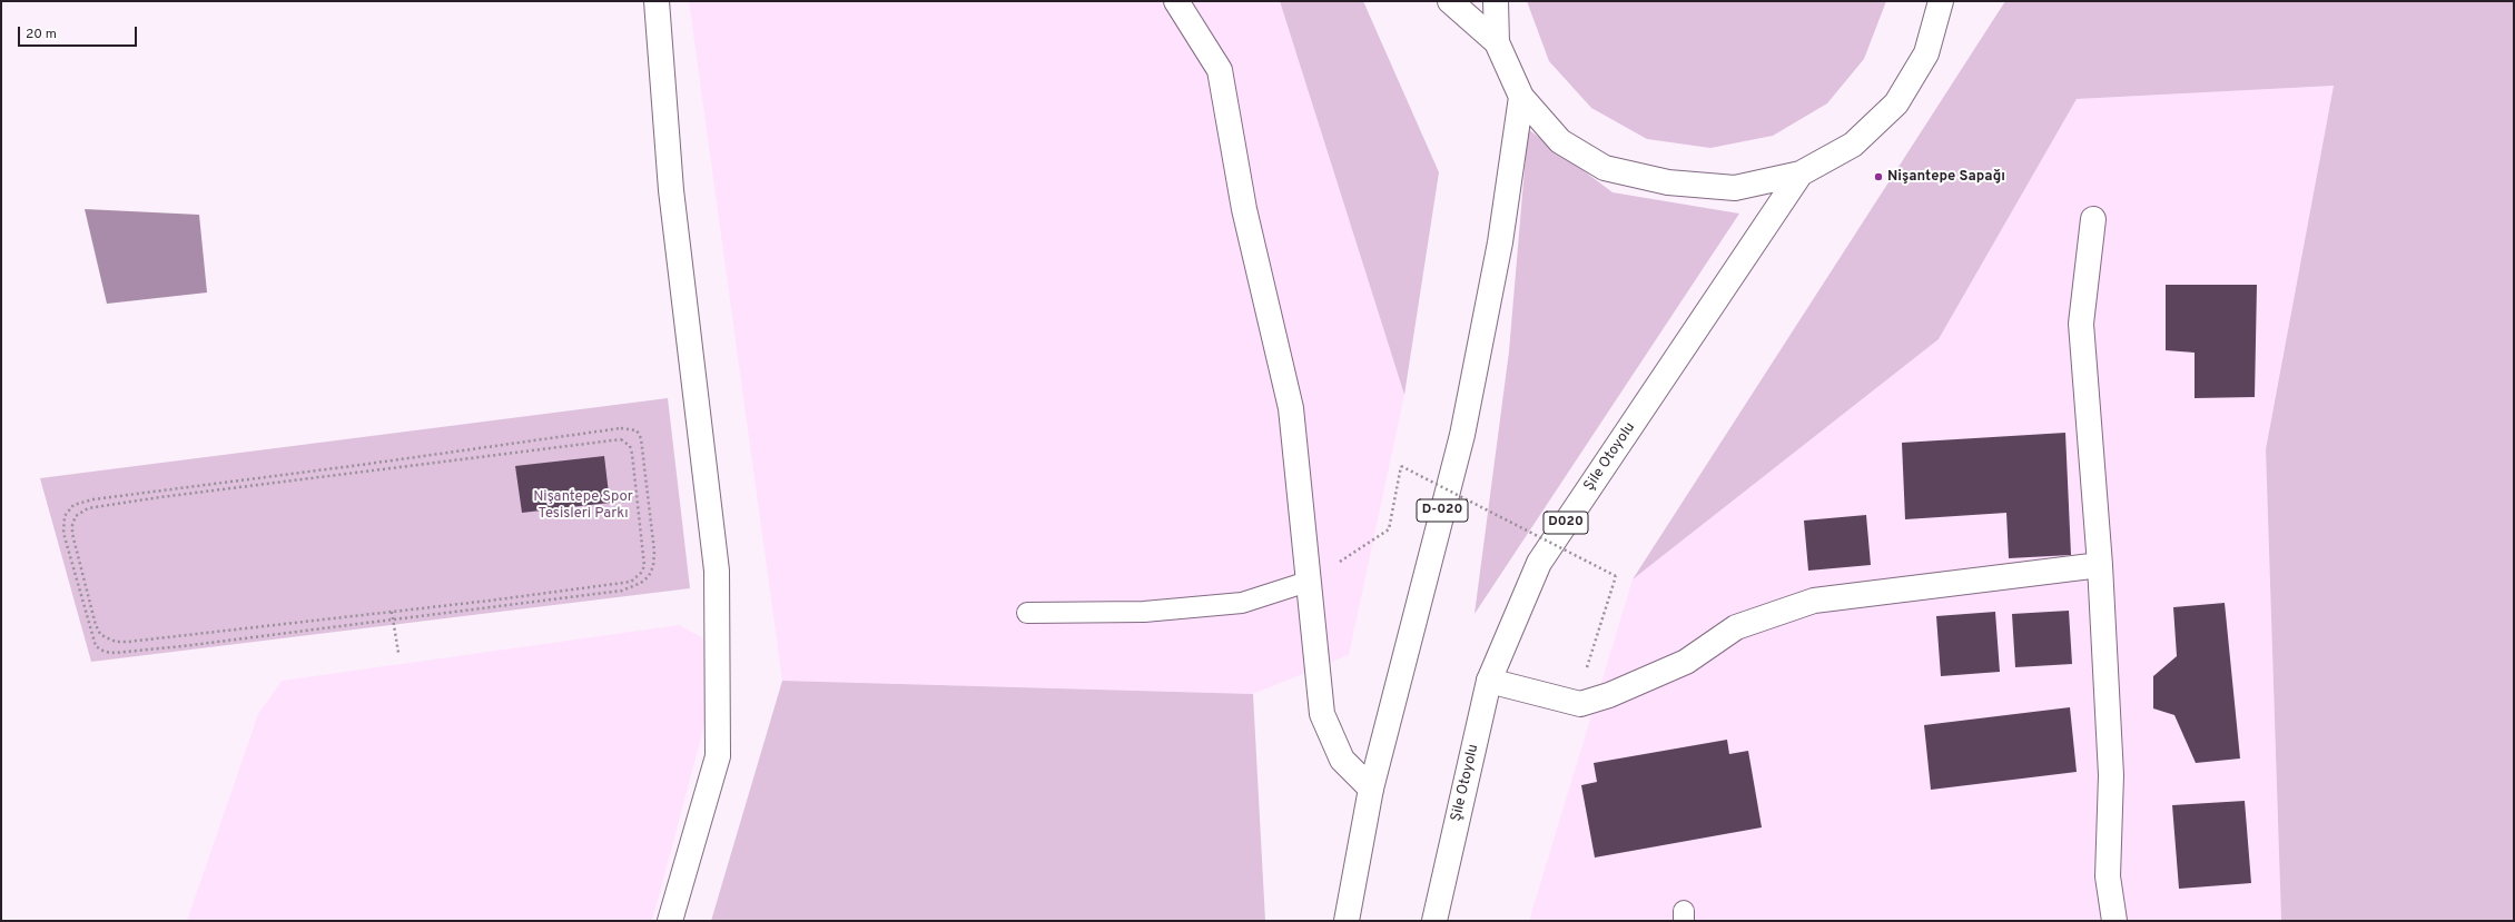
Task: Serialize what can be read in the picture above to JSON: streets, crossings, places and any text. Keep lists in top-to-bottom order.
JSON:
{
  "streets": {
    "main road": ["Şile Otoyolu", "D-020", "D020"]
  },
  "parks": ["Nişantepe Spor Tesisleri Parkı"],
  "places": ["Nişantepe Sapağı"],
  "scale_bar": "20 m"
}
